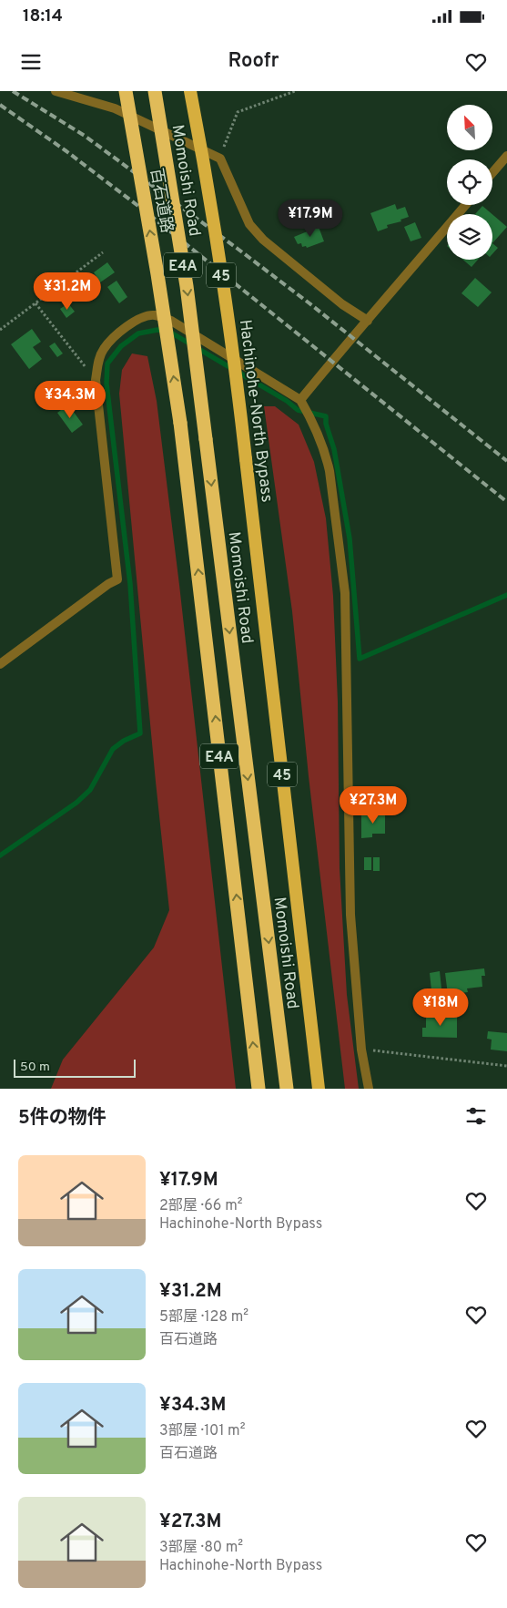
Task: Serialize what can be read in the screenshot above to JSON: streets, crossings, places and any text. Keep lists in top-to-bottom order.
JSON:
{
  "streets": {
    "highway": [
      "Momoishi Road",
      "百石道路",
      "E4A",
      "45",
      "Hachinohe-North Bypass"
    ]
  },
  "one_way": ["Momoishi Road", "百石道路"],
  "scale_bar": "50 m",
  "north": "top left",
  "page": {
    "status": "18:14",
    "header": "Roofr",
    "price": [
      "¥17.9M",
      "¥31.2M",
      "¥34.3M",
      "¥27.3M",
      "¥18M"
    ],
    "scale": "50 m",
    "heading": "5件の物件",
    "list": [
      {
        "name": "¥17.9M",
        "note": "2部屋 · 66 m² · Hachinohe-North Bypass"
      },
      {
        "name": "¥31.2M",
        "note": "5部屋 · 128 m² · 百石道路"
      },
      {
        "name": "¥34.3M",
        "note": "3部屋 · 101 m² · 百石道路"
      },
      {
        "name": "¥27.3M",
        "note": "3部屋 · 80 m² · Hachinohe-North Bypass"
      }
    ]
  }
}
